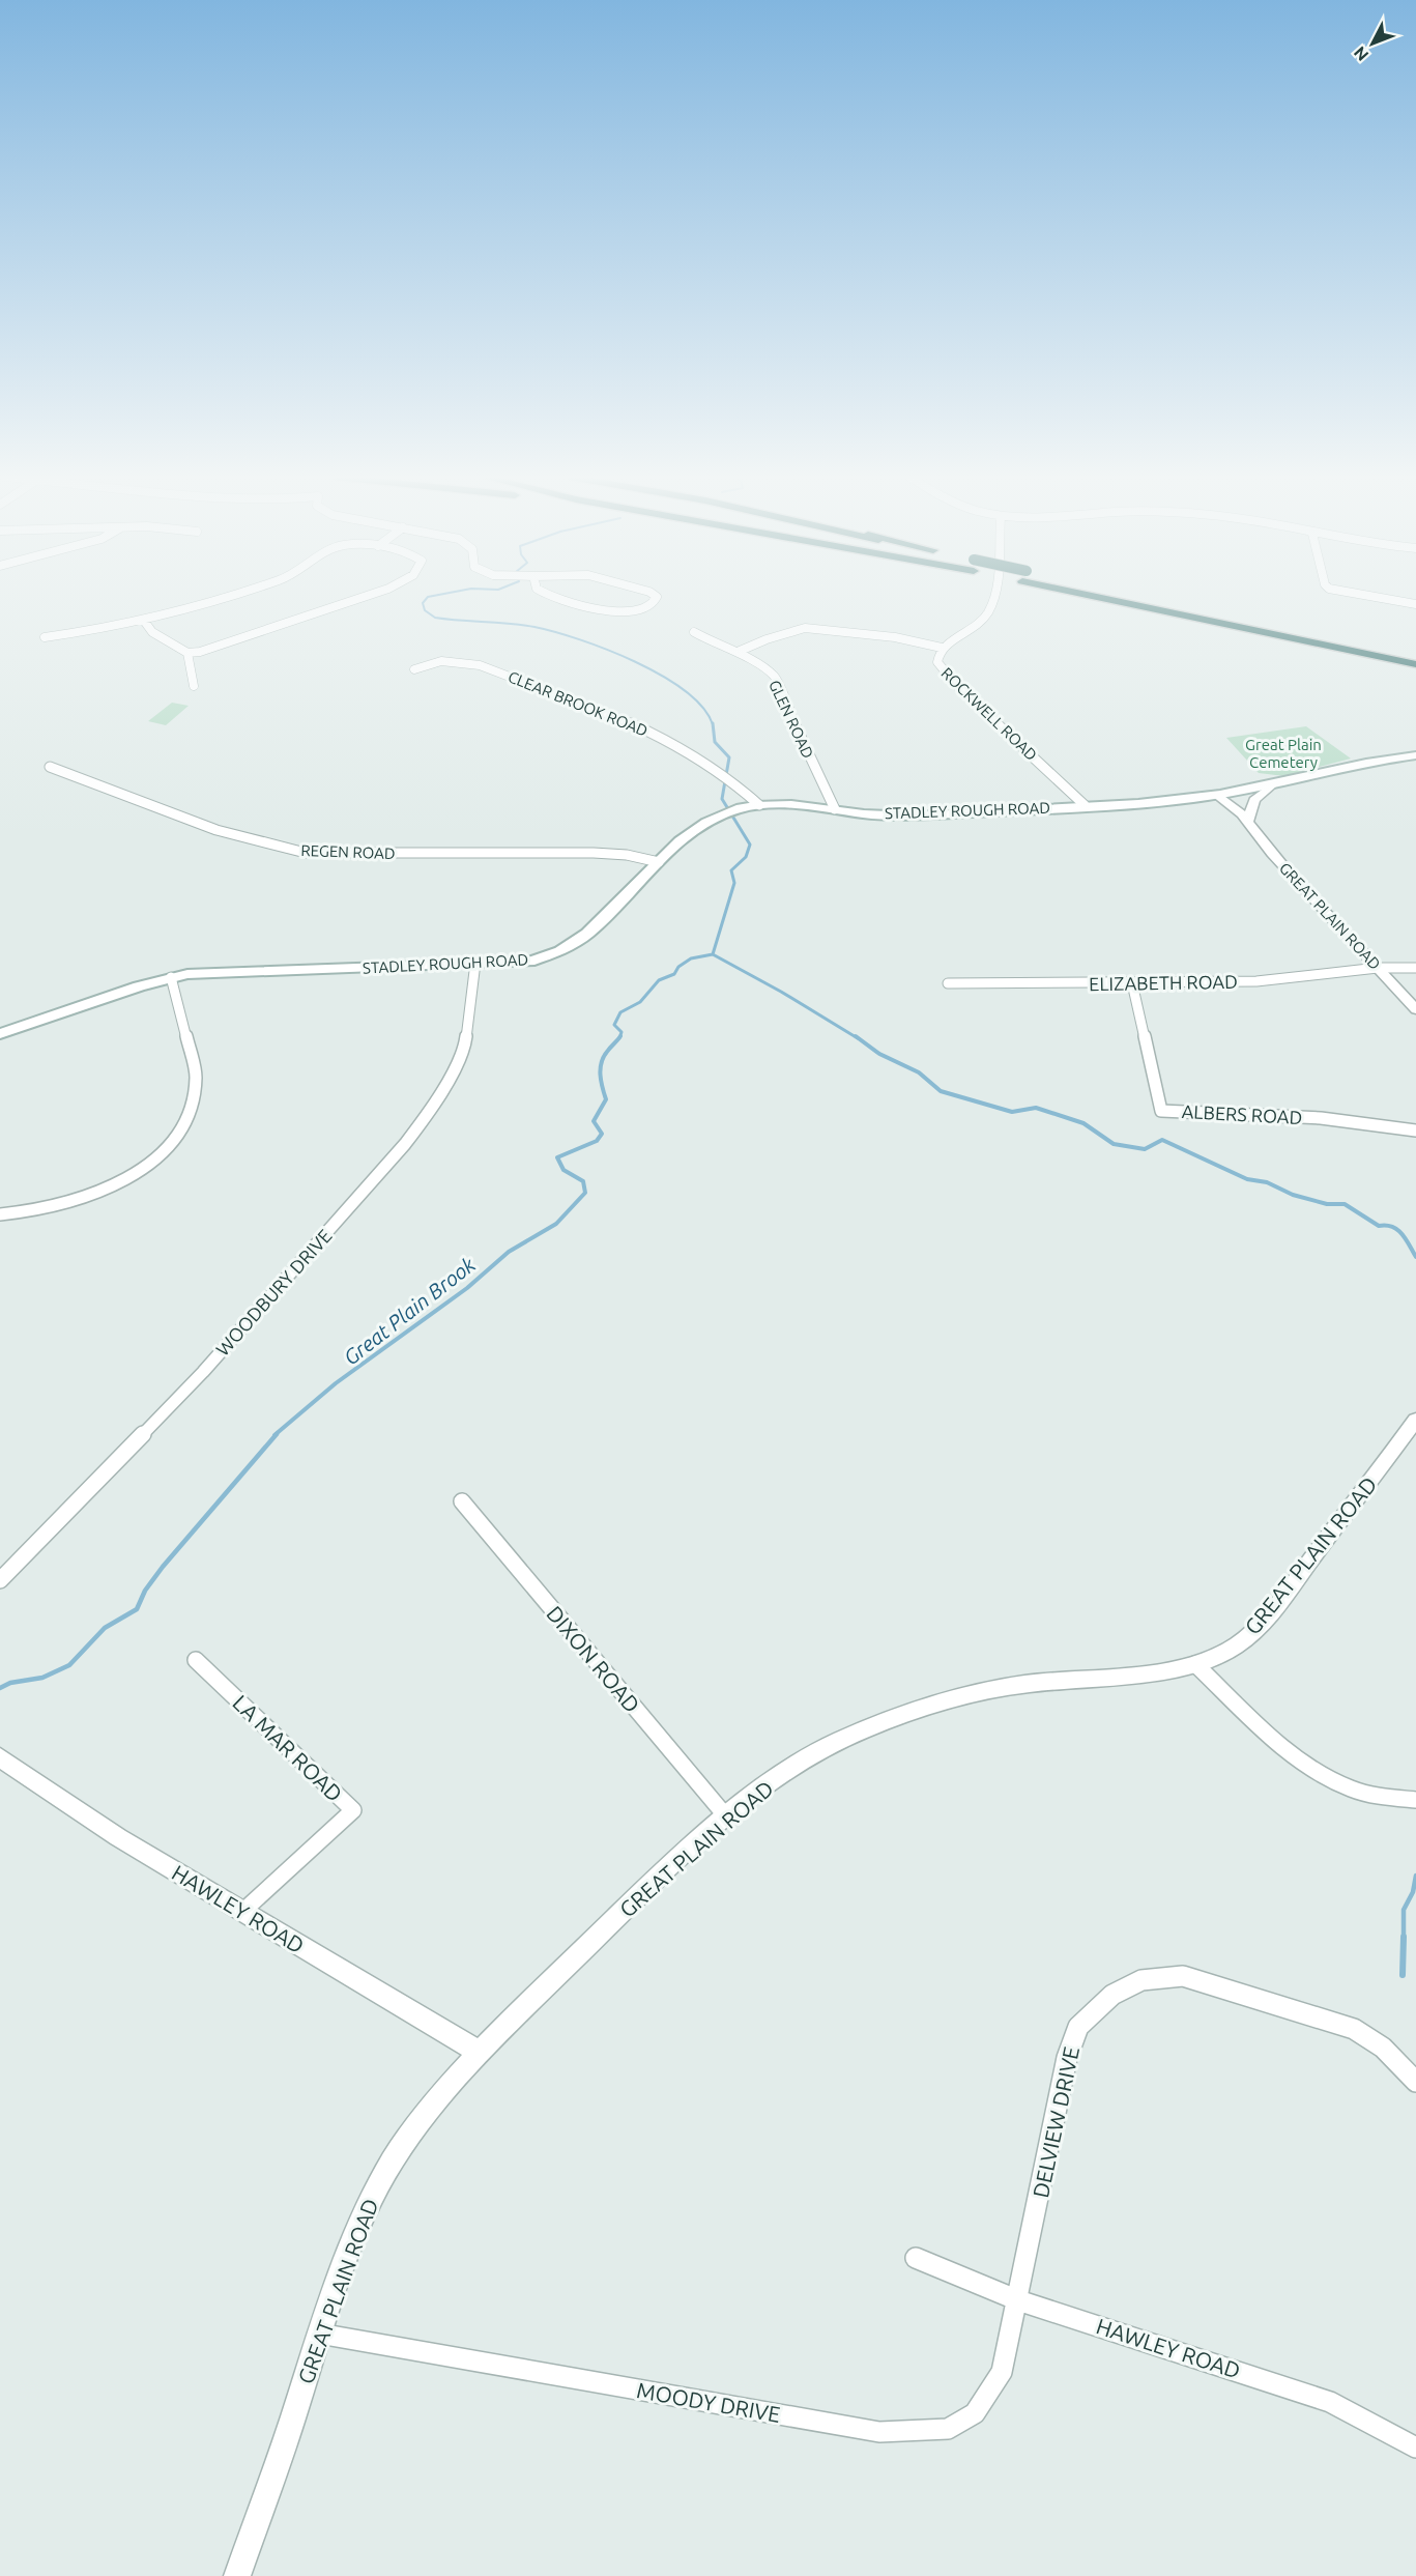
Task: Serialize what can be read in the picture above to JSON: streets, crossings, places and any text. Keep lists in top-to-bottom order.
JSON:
{
  "streets": {
    "main road": ["STADLEY ROUGH ROAD"],
    "street": [
      "CLEAR BROOK ROAD",
      "ROCKWELL ROAD",
      "GLEN ROAD",
      "REGEN ROAD",
      "GREAT PLAIN ROAD",
      "ELIZABETH ROAD",
      "ALBERS ROAD",
      "WOODBURY DRIVE",
      "DIXON ROAD",
      "LA MAR ROAD",
      "HAWLEY ROAD",
      "DELVIEW DRIVE",
      "MOODY DRIVE"
    ]
  },
  "crossings": [
    ["CLEAR BROOK ROAD", "STADLEY ROUGH ROAD"],
    ["ROCKWELL ROAD", "STADLEY ROUGH ROAD"],
    ["GLEN ROAD", "STADLEY ROUGH ROAD"],
    ["STADLEY ROUGH ROAD", "REGEN ROAD"],
    ["STADLEY ROUGH ROAD", "GREAT PLAIN ROAD"],
    ["STADLEY ROUGH ROAD", "WOODBURY DRIVE"],
    ["GREAT PLAIN ROAD", "ELIZABETH ROAD"],
    ["GREAT PLAIN ROAD", "DIXON ROAD"],
    ["GREAT PLAIN ROAD", "HAWLEY ROAD"],
    ["GREAT PLAIN ROAD", "MOODY DRIVE"],
    ["ELIZABETH ROAD", "ALBERS ROAD"],
    ["LA MAR ROAD", "HAWLEY ROAD"],
    ["HAWLEY ROAD", "DELVIEW DRIVE"],
    ["HAWLEY ROAD", "MOODY DRIVE"],
    ["DELVIEW DRIVE", "MOODY DRIVE"]
  ],
  "water": ["Great Plain Brook"],
  "parks": ["Great Plain Cemetery"],
  "north": "bottom left"
}
